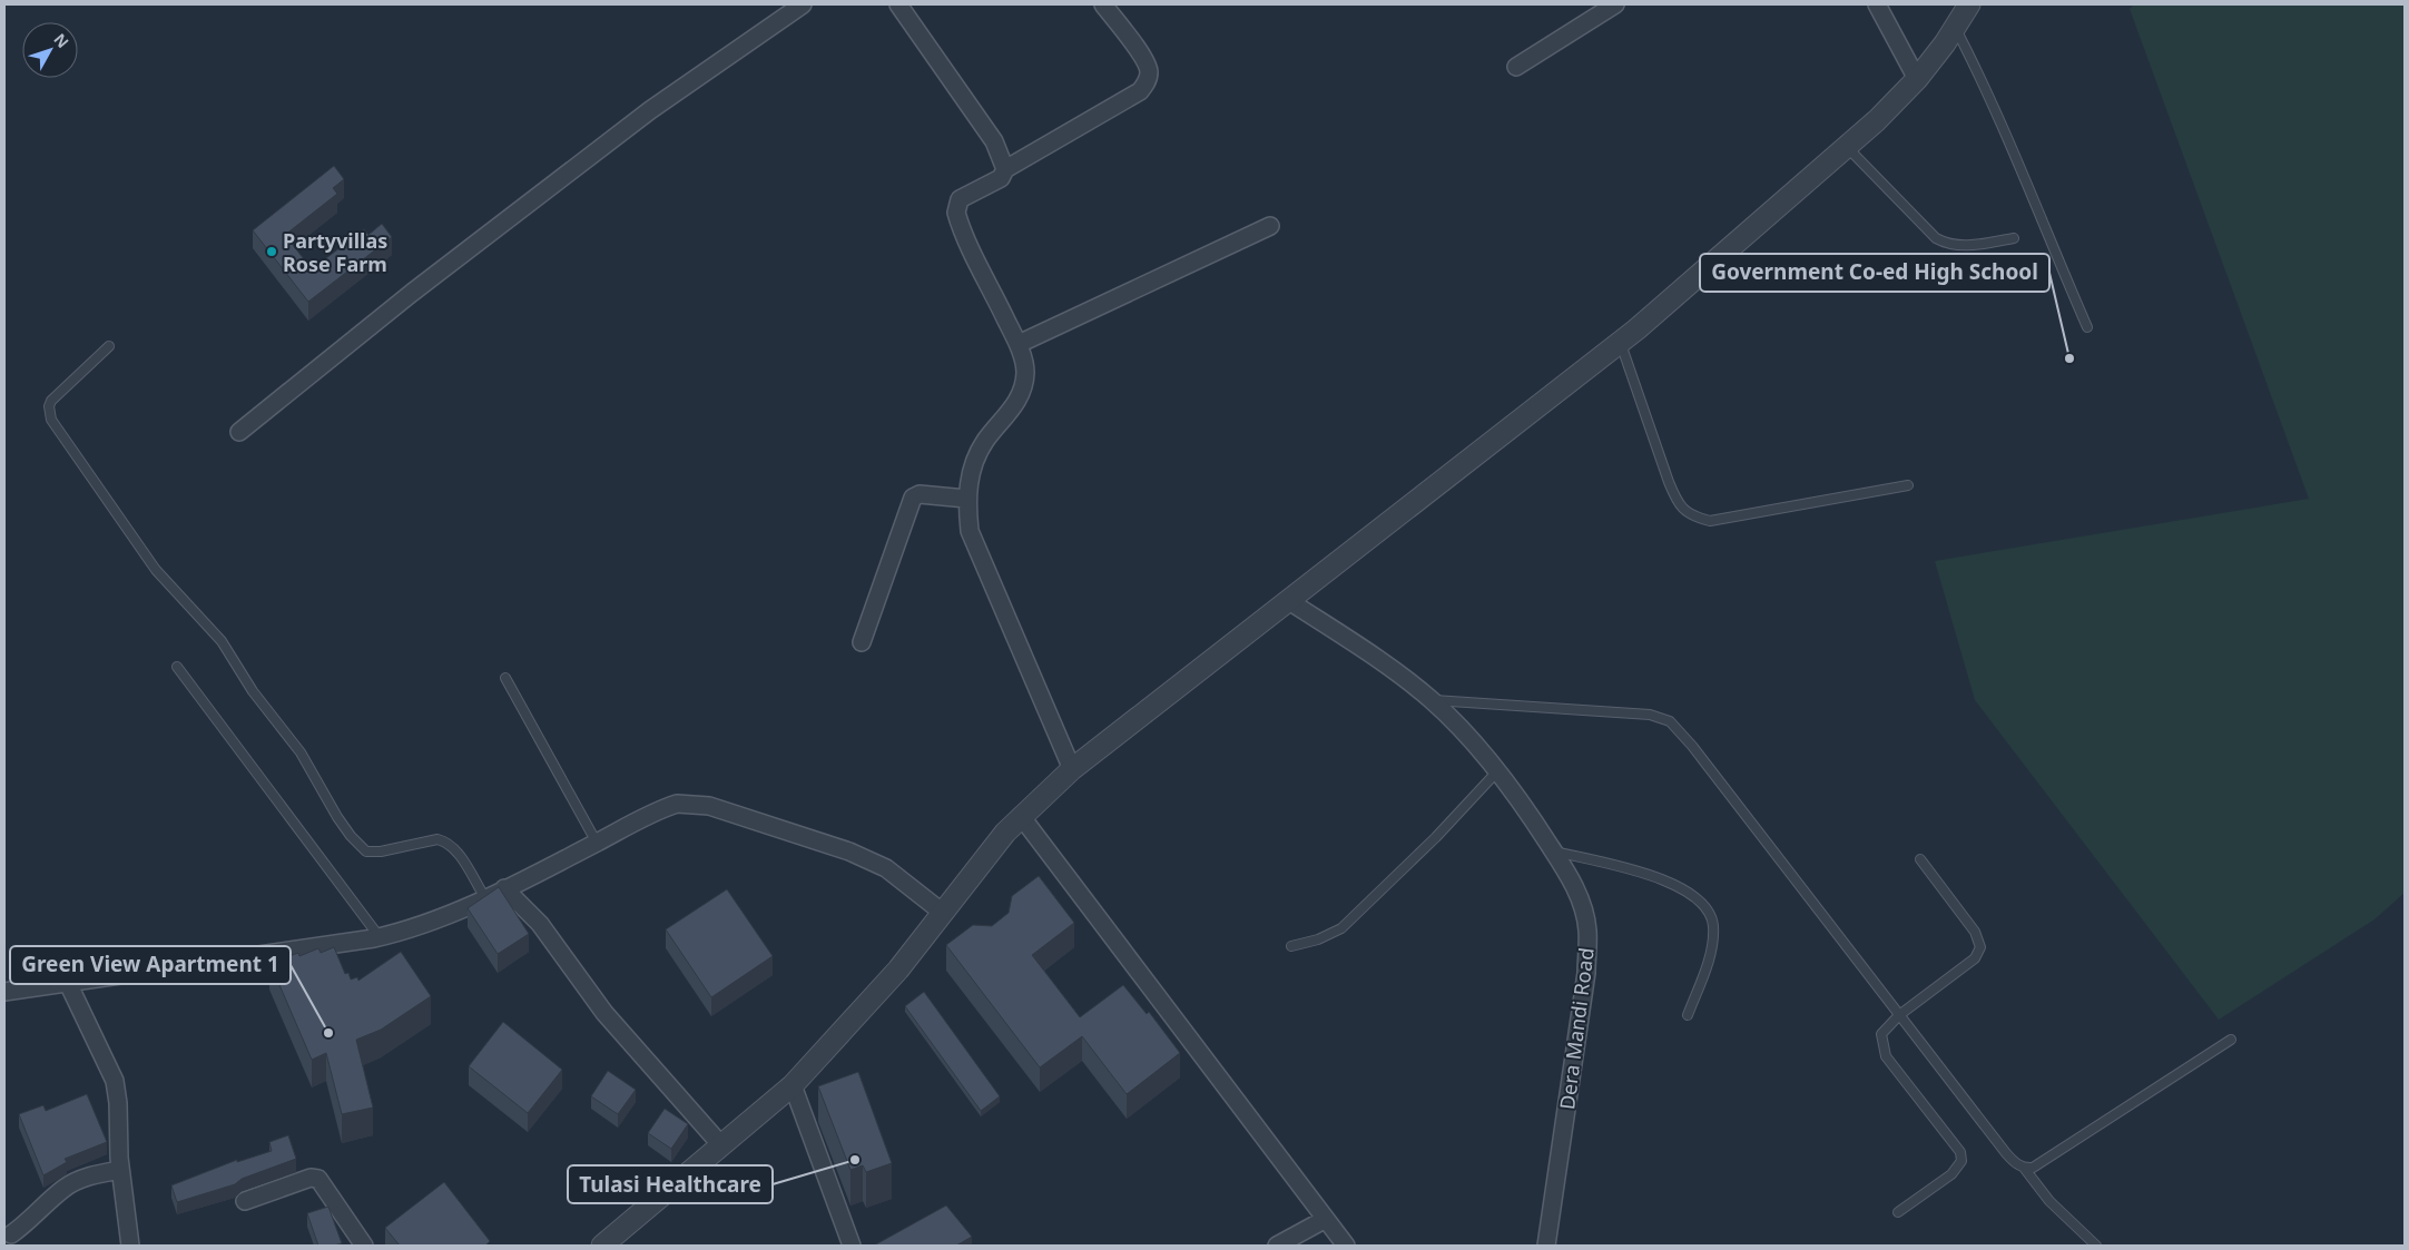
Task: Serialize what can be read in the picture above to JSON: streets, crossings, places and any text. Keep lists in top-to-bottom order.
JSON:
{
  "streets": {
    "street": ["Dera Mandi Road"]
  },
  "places": [
    "Partyvillas Rose Farm",
    "Government Co-ed High School",
    "Green View Apartment 1",
    "Tulasi Healthcare"
  ],
  "north": "top right"
}
